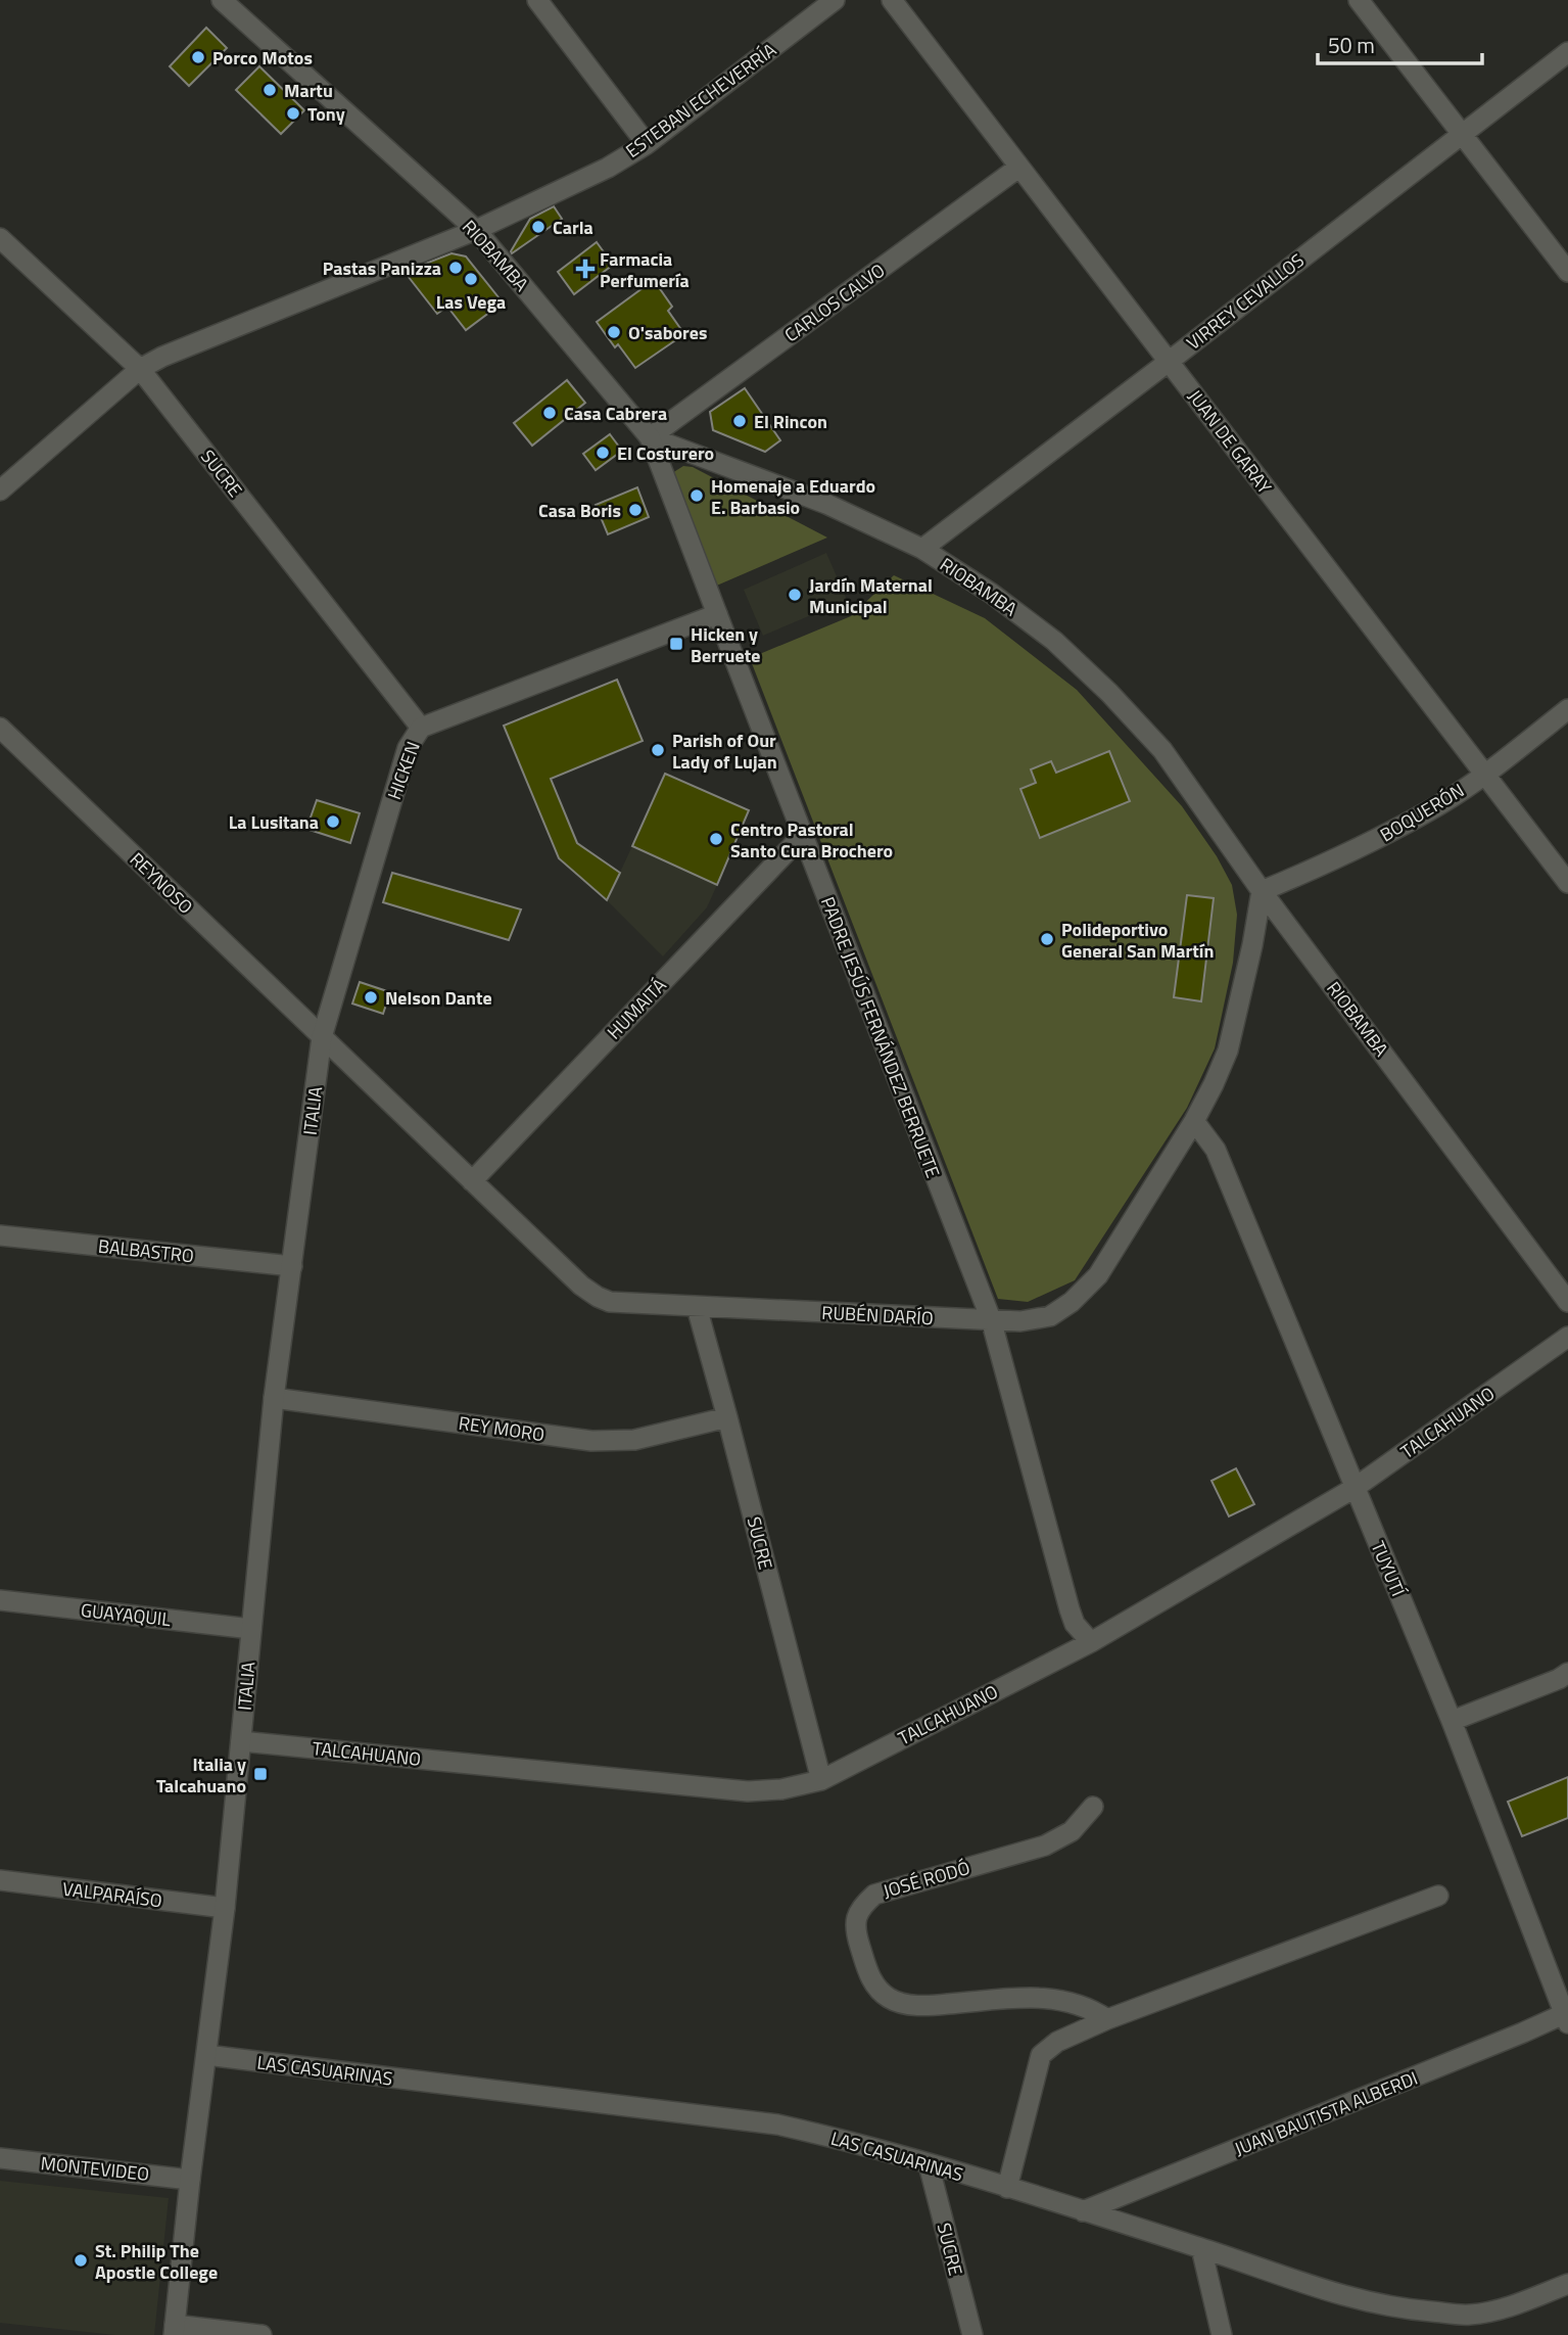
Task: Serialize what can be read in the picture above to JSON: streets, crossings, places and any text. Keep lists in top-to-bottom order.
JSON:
{
  "streets": {
    "street": [
      "ESTEBAN ECHEVERRÍA",
      "RIOBAMBA",
      "VIRREY CEVALLOS",
      "CARLOS CALVO",
      "JUAN DE GARAY",
      "SUCRE",
      "HICKEN",
      "BOQUERÓN",
      "REYNOSO",
      "HUMAITÁ",
      "PADRE JESÚS FERNÁNDEZ BERRUETE",
      "ITALIA",
      "BALBASTRO",
      "RUBÉN DARÍO",
      "TALCAHUANO",
      "REY MORO",
      "TUYUTÍ",
      "GUAYAQUIL",
      "JOSÉ RODÓ",
      "VALPARAÍSO",
      "LAS CASUARINAS",
      "JUAN BAUTISTA ALBERDI",
      "MONTEVIDEO"
    ]
  },
  "crossings": [
    ["ESTEBAN ECHEVERRÍA", "RIOBAMBA"],
    ["ESTEBAN ECHEVERRÍA", "SUCRE"],
    ["RIOBAMBA", "VIRREY CEVALLOS"],
    ["RIOBAMBA", "CARLOS CALVO"],
    ["RIOBAMBA", "BOQUERÓN"],
    ["RIOBAMBA", "PADRE JESÚS FERNÁNDEZ BERRUETE"],
    ["RIOBAMBA", "RUBÉN DARÍO"],
    ["VIRREY CEVALLOS", "JUAN DE GARAY"],
    ["CARLOS CALVO", "JUAN DE GARAY"],
    ["CARLOS CALVO", "PADRE JESÚS FERNÁNDEZ BERRUETE"],
    ["JUAN DE GARAY", "BOQUERÓN"],
    ["SUCRE", "HICKEN"],
    ["SUCRE", "RUBÉN DARÍO"],
    ["SUCRE", "TALCAHUANO"],
    ["SUCRE", "REY MORO"],
    ["SUCRE", "LAS CASUARINAS"],
    ["HICKEN", "REYNOSO"],
    ["HICKEN", "PADRE JESÚS FERNÁNDEZ BERRUETE"],
    ["HICKEN", "ITALIA"],
    ["HICKEN", "RUBÉN DARÍO"],
    ["BOQUERÓN", "RUBÉN DARÍO"],
    ["REYNOSO", "ITALIA"],
    ["REYNOSO", "RUBÉN DARÍO"],
    ["HUMAITÁ", "PADRE JESÚS FERNÁNDEZ BERRUETE"],
    ["HUMAITÁ", "RUBÉN DARÍO"],
    ["PADRE JESÚS FERNÁNDEZ BERRUETE", "RUBÉN DARÍO"],
    ["PADRE JESÚS FERNÁNDEZ BERRUETE", "TALCAHUANO"],
    ["ITALIA", "BALBASTRO"],
    ["ITALIA", "RUBÉN DARÍO"],
    ["ITALIA", "TALCAHUANO"],
    ["ITALIA", "REY MORO"],
    ["ITALIA", "GUAYAQUIL"],
    ["ITALIA", "VALPARAÍSO"],
    ["ITALIA", "LAS CASUARINAS"],
    ["ITALIA", "MONTEVIDEO"],
    ["RUBÉN DARÍO", "TUYUTÍ"],
    ["TALCAHUANO", "TUYUTÍ"],
    ["TUYUTÍ", "JUAN BAUTISTA ALBERDI"],
    ["LAS CASUARINAS", "JUAN BAUTISTA ALBERDI"]
  ],
  "places": {
    "other": [
      "Porco Motos",
      "Martu",
      "Tony",
      "Carla",
      "Pastas Panizza",
      "Las Vega",
      "O'sabores",
      "Casa Cabrera",
      "El Rincon",
      "El Costurero",
      "Homenaje a Eduardo E. Barbasio",
      "Casa Boris",
      "Jardín Maternal Municipal",
      "Parish of Our Lady of Lujan",
      "La Lusitana",
      "Centro Pastoral Santo Cura Brochero",
      "Polideportivo General San Martín",
      "Nelson Dante",
      "St. Philip The Apostle College"
    ],
    "health": ["Farmacia Perfumería"],
    "transit": ["Hicken y Berruete", "Italia y Talcahuano"]
  },
  "scale_bar": "50 m"
}
